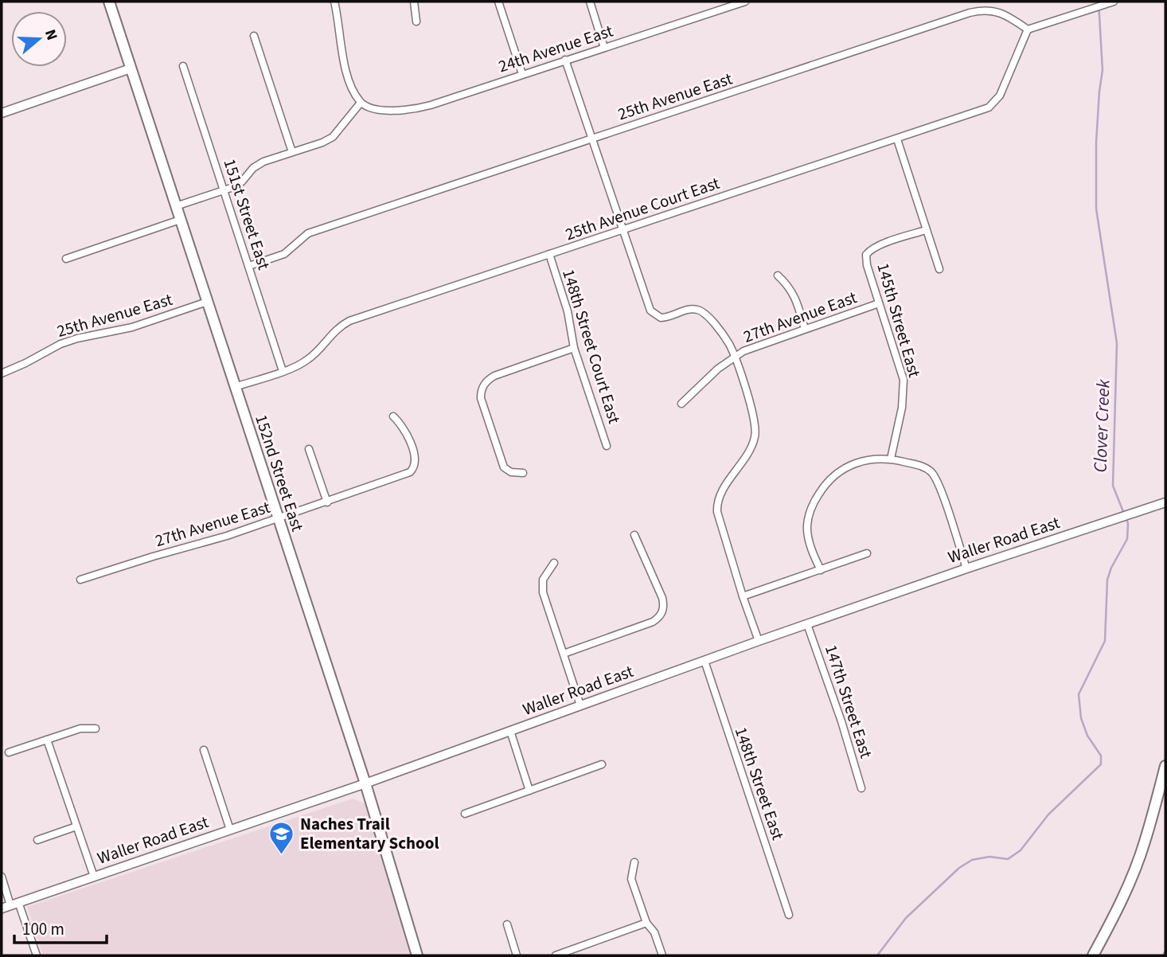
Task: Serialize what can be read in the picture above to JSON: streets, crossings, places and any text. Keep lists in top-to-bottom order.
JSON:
{
  "streets": {
    "main road": ["152nd Street East"],
    "street": [
      "24th Avenue East",
      "25th Avenue East",
      "25th Avenue Court East",
      "151st Street East",
      "27th Avenue East",
      "145th Street East",
      "148th Street Court East",
      "Waller Road East",
      "147th Street East",
      "148th Street East"
    ]
  },
  "crossings": [
    ["25th Avenue East", "25th Avenue Court East"],
    ["25th Avenue East", "151st Street East"],
    ["25th Avenue East", "152nd Street East"],
    ["25th Avenue Court East", "151st Street East"],
    ["25th Avenue Court East", "148th Street Court East"],
    ["25th Avenue Court East", "152nd Street East"],
    ["27th Avenue East", "145th Street East"],
    ["27th Avenue East", "152nd Street East"],
    ["152nd Street East", "Waller Road East"],
    ["Waller Road East", "147th Street East"],
    ["Waller Road East", "148th Street East"]
  ],
  "water": ["Clover Creek"],
  "places": {
    "school or university": ["Naches Trail Elementary School"]
  },
  "scale_bar": "100 m",
  "north": "right"
}
